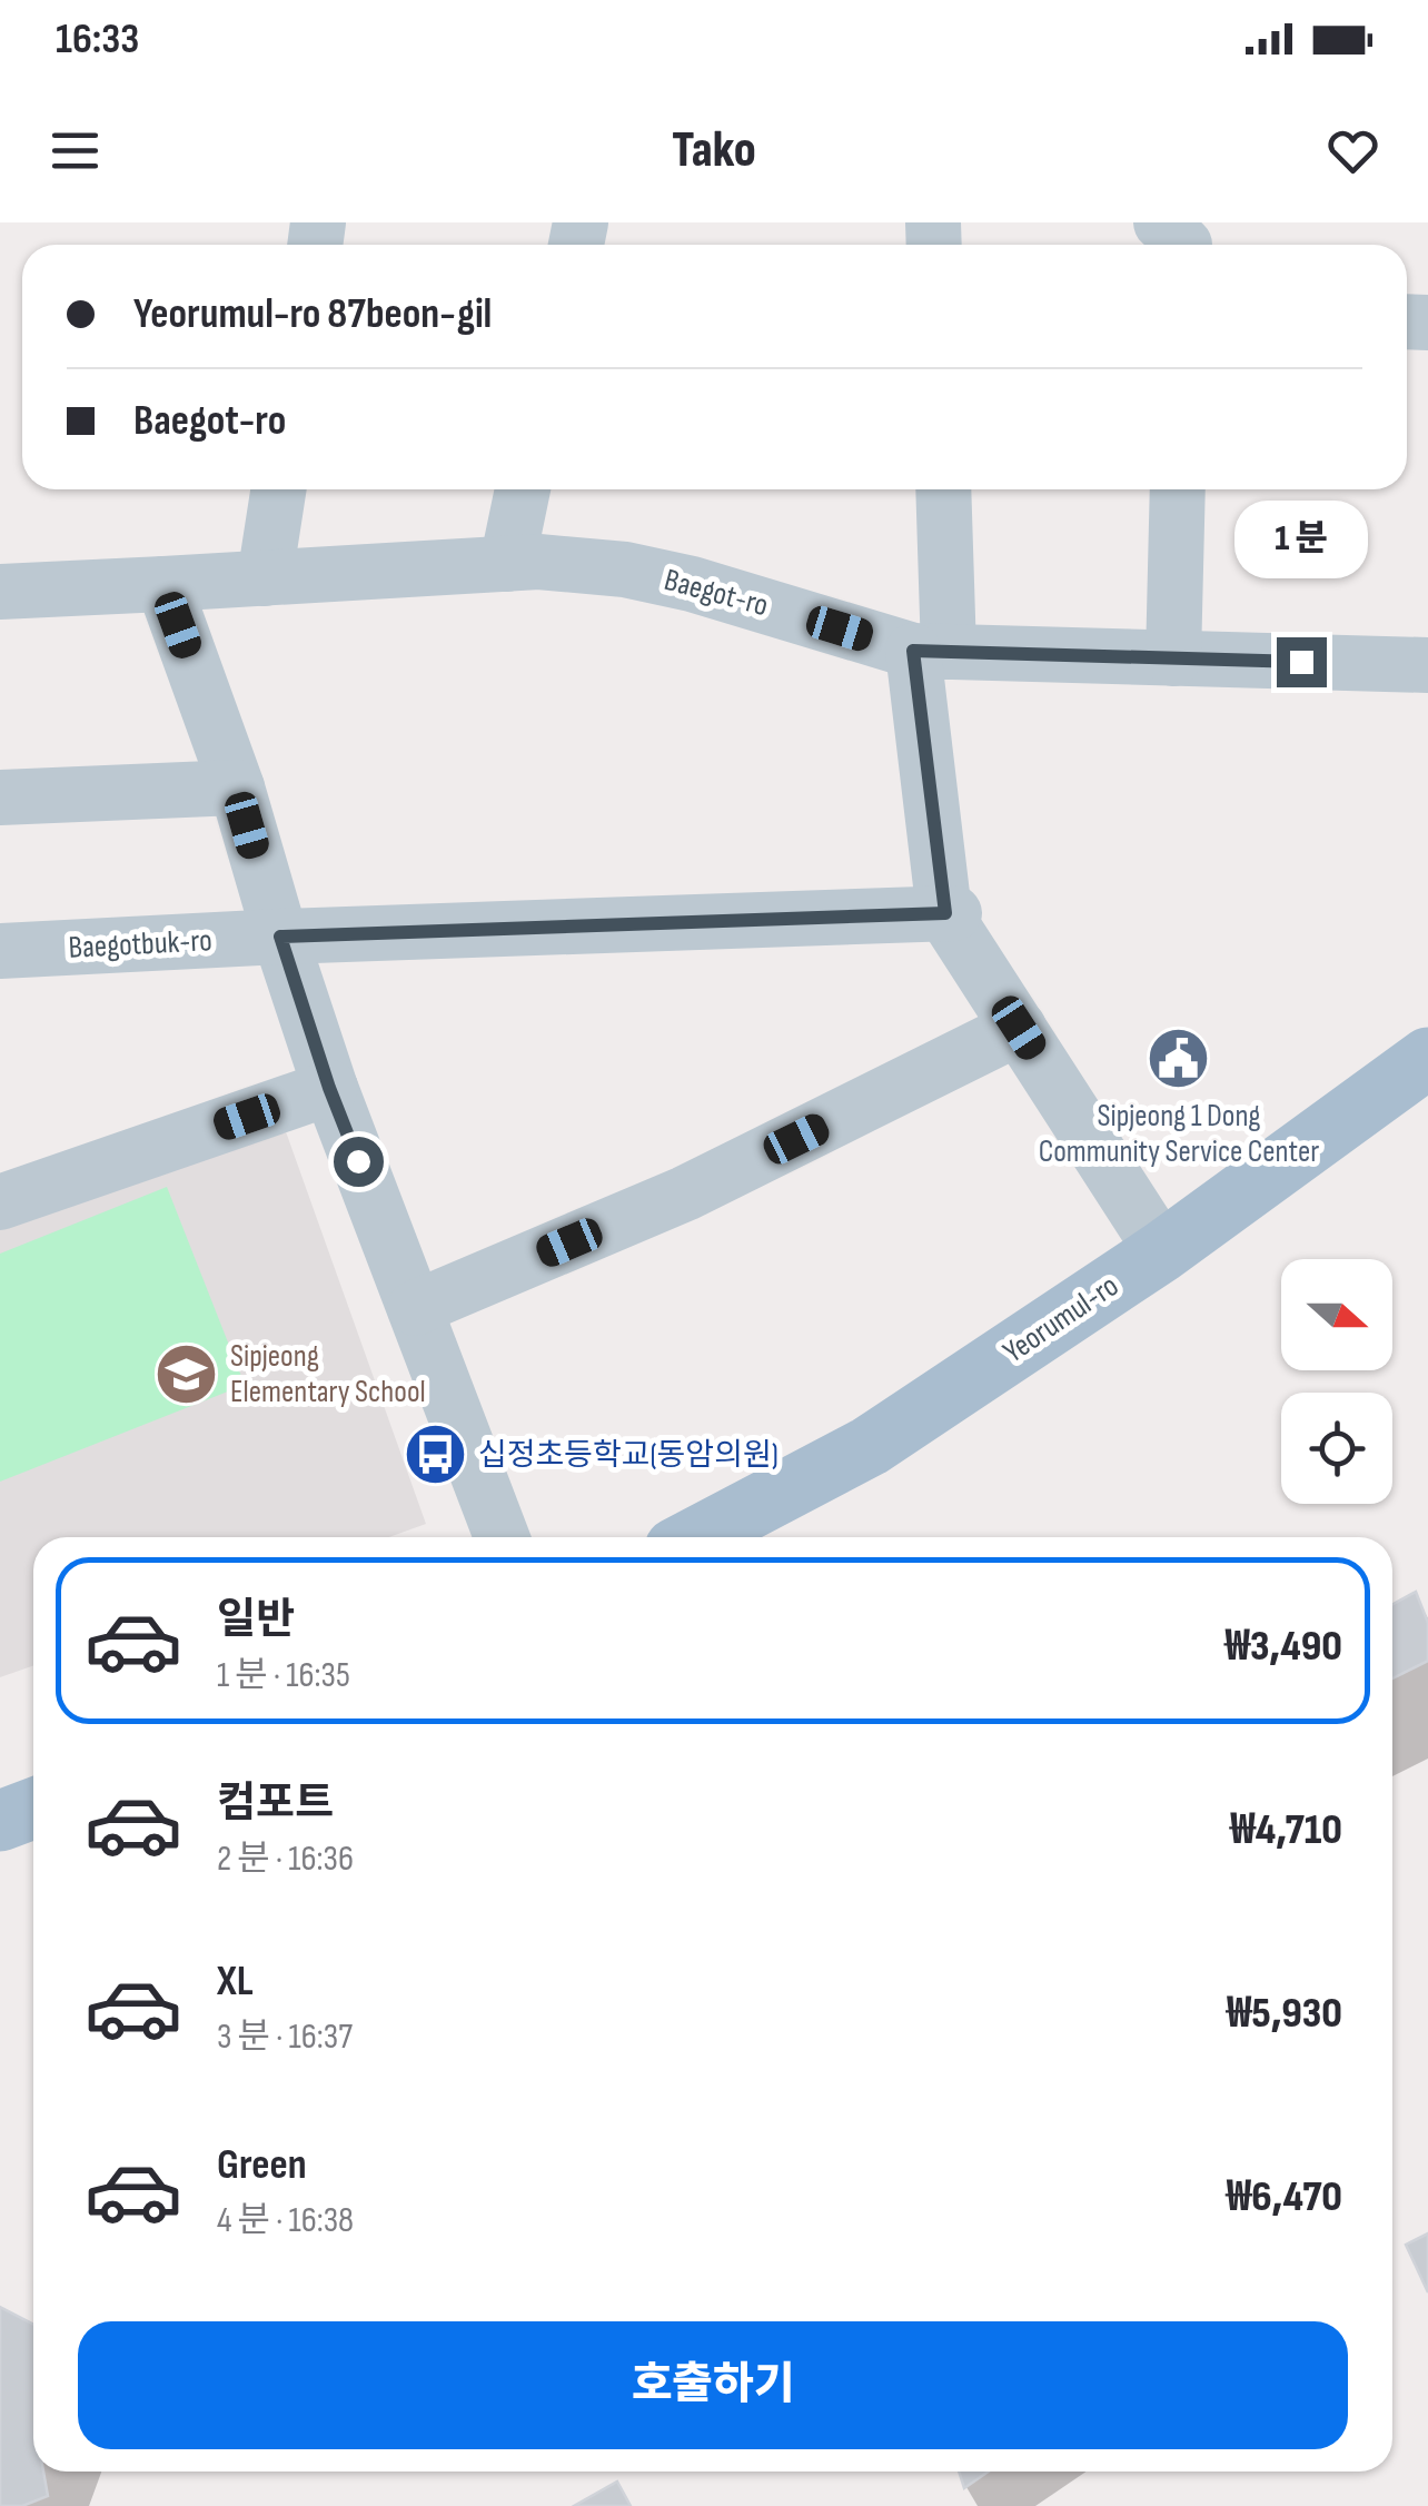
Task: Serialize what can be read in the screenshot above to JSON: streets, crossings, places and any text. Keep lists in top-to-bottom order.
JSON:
{
  "streets": {
    "main road": ["Yeorumul-ro"],
    "street": ["Baegot-ro", "Baegotbuk-ro"]
  },
  "places": {
    "public building": ["Sipjeong 1 Dong Community Service Center"],
    "school or university": ["Sipjeong Elementary School"],
    "bus stop": ["십정초등학교(동암의원)"]
  },
  "north": "right",
  "page": {
    "status": "16:33",
    "header": "Tako",
    "banner": ["Yeorumul-ro 87beon-gil", "Baegot-ro"],
    "bubble": "1 분",
    "list": [
      {
        "name": "일반",
        "note": "1 분 · 16:35",
        "value": "₩3,490"
      },
      {
        "name": "컴포트",
        "note": "2 분 · 16:36",
        "value": "₩4,710"
      },
      {
        "name": "XL",
        "note": "3 분 · 16:37",
        "value": "₩5,930"
      },
      {
        "name": "Green",
        "note": "4 분 · 16:38",
        "value": "₩6,470"
      }
    ],
    "buttons": "호출하기"
  }
}
